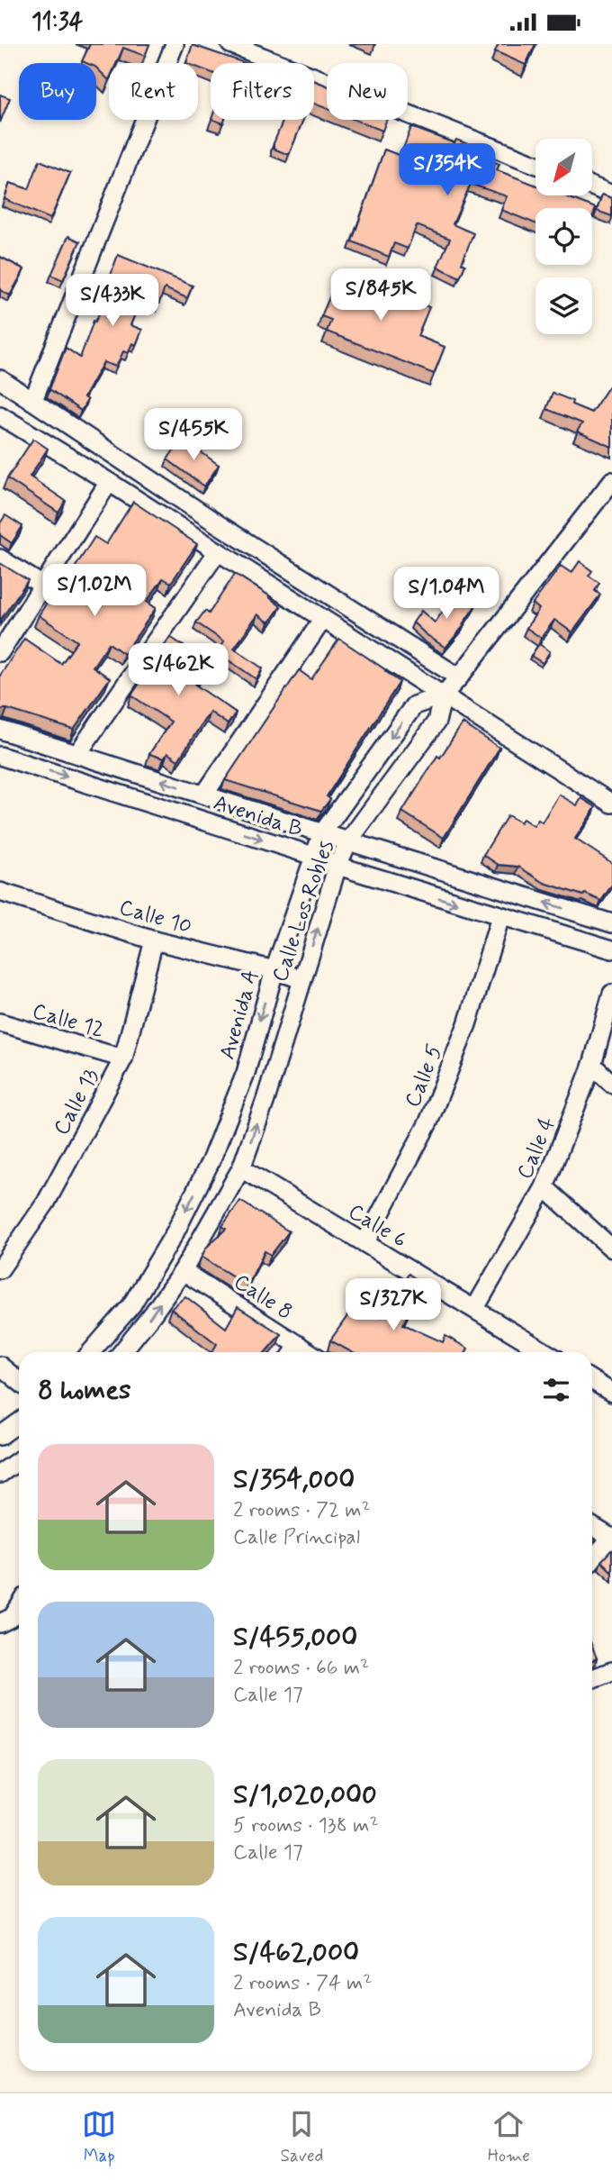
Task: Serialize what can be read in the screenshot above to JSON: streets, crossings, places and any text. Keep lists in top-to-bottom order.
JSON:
{
  "streets": {
    "street": [
      "Avenida B",
      "Calle Los Robles",
      "Calle 10",
      "Avenida A",
      "Calle 12",
      "Calle 5",
      "Calle 13",
      "Calle 4",
      "Calle 6",
      "Calle 8"
    ]
  },
  "crossings": [
    ["Avenida B", "Calle Los Robles"],
    ["Avenida B", "Avenida A"],
    ["Avenida B", "Calle 5"],
    ["Calle Los Robles", "Calle 10"],
    ["Calle Los Robles", "Avenida A"],
    ["Calle Los Robles", "Calle 6"],
    ["Calle Los Robles", "Calle 8"],
    ["Calle 10", "Avenida A"],
    ["Calle 10", "Calle 13"],
    ["Calle 12", "Calle 13"],
    ["Calle 5", "Calle 6"],
    ["Calle 4", "Calle 6"]
  ],
  "one_way": ["Calle Los Robles", "Avenida A"],
  "north": "bottom left",
  "page": {
    "status": "11:34",
    "chip": [
      "Buy",
      "Rent",
      "Filters",
      "New"
    ],
    "price": [
      "S/354K",
      "S/845K",
      "S/433K",
      "S/455K",
      "S/1.02M",
      "S/1.04M",
      "S/462K",
      "S/327K"
    ],
    "heading": "8 homes",
    "list": [
      {
        "name": "S/354,000",
        "note": "2 rooms · 72 m² · Calle Principal"
      },
      {
        "name": "S/455,000",
        "note": "2 rooms · 66 m² · Calle 17"
      },
      {
        "name": "S/1,020,000",
        "note": "5 rooms · 138 m² · Calle 17"
      },
      {
        "name": "S/462,000",
        "note": "2 rooms · 74 m² · Avenida B"
      }
    ],
    "tabs": ["Map", "Saved", "Home"]
  }
}
